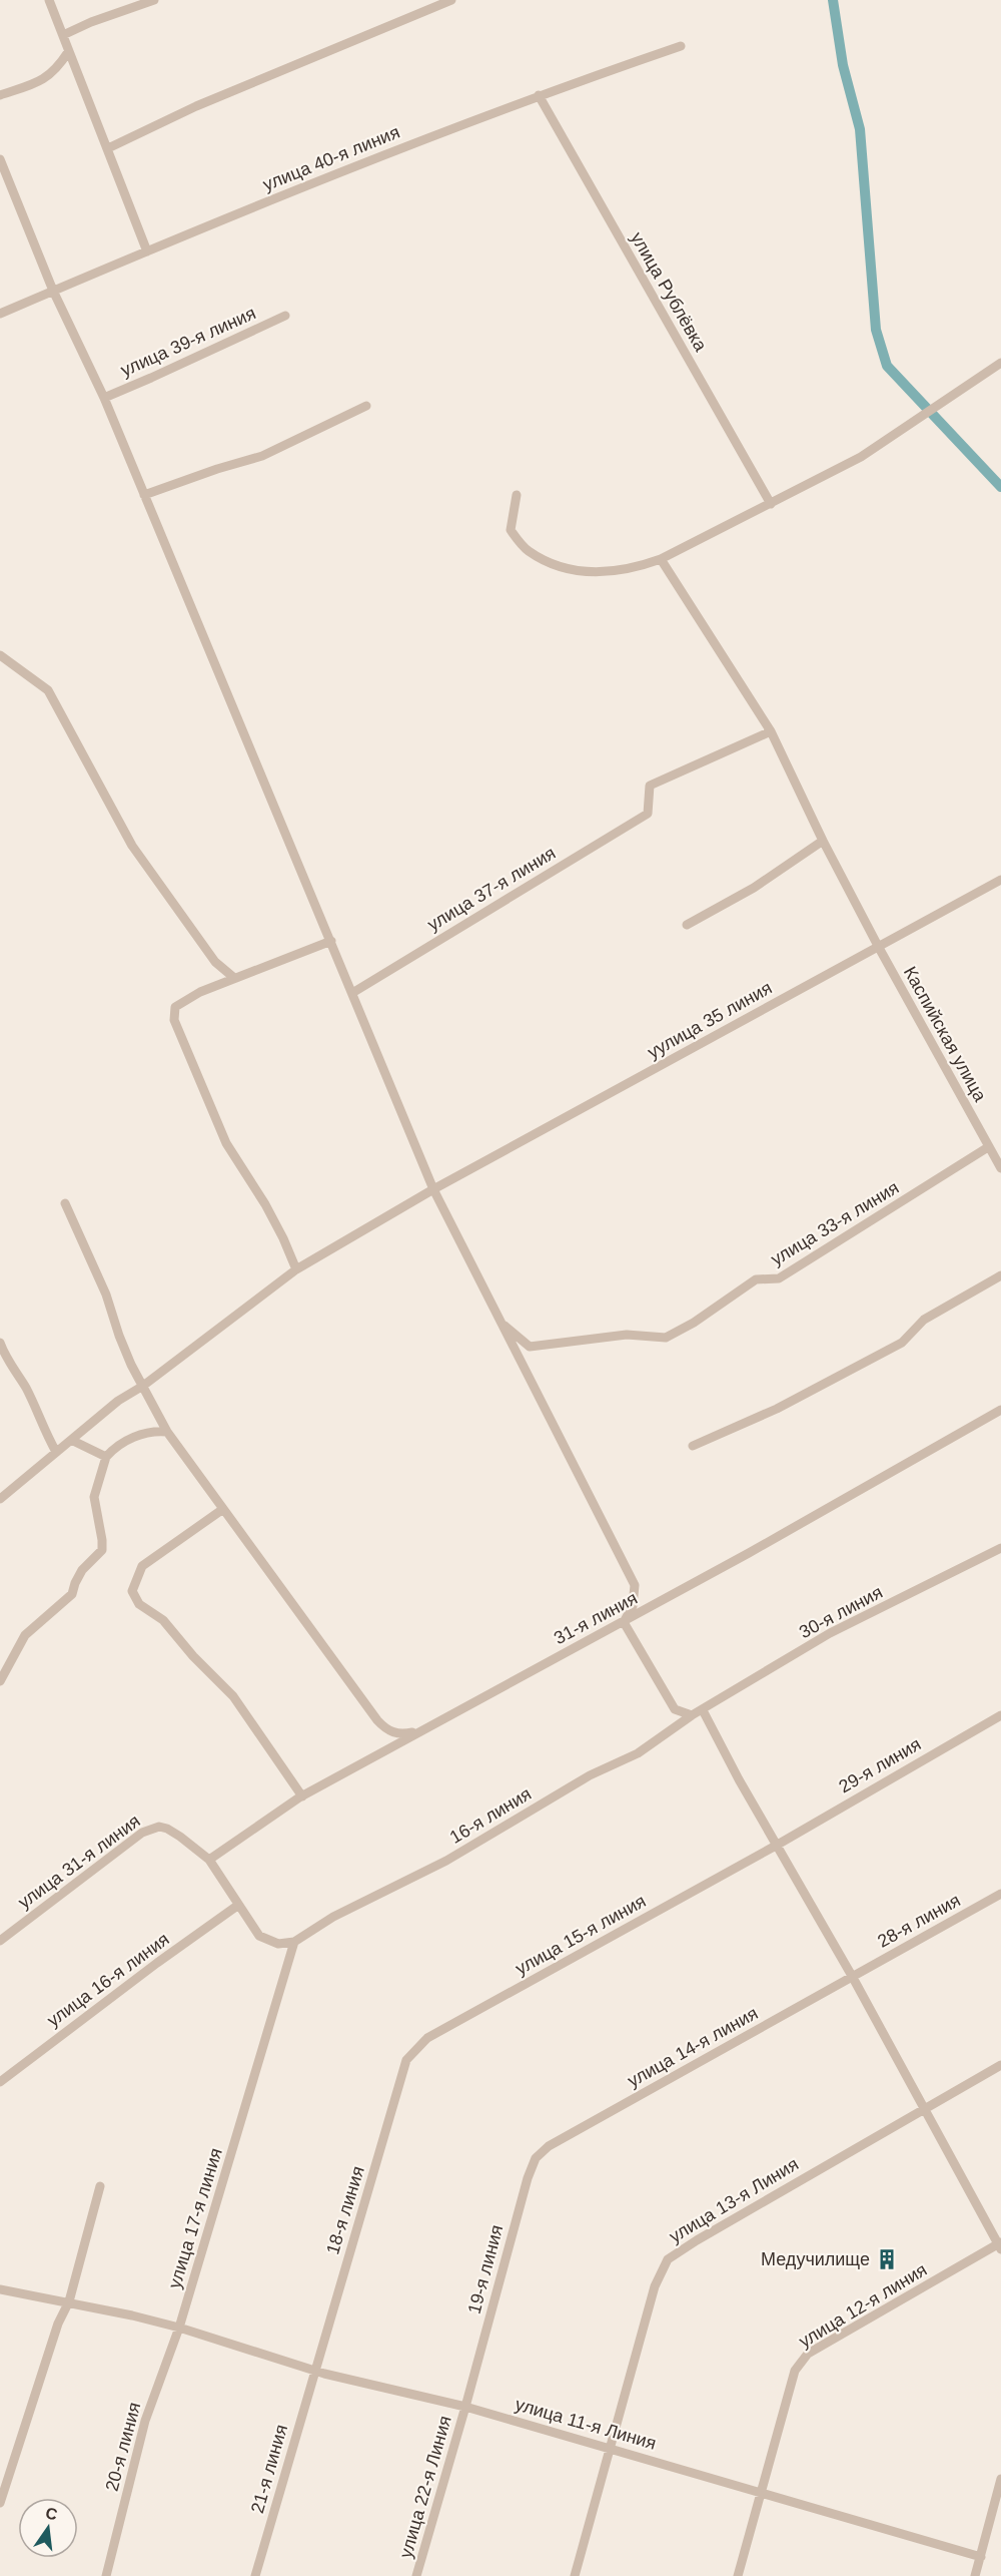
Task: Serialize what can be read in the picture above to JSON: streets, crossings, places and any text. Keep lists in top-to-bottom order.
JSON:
{
  "streets": {
    "street": [
      "улица 40-я линия",
      "улица Рублёвка",
      "улица 39-я линия",
      "улица 37-я линия",
      "уулица 35 линия",
      "Каспийская улица",
      "улица 33-я линия",
      "30-я линия",
      "31-я линия",
      "29-я линия",
      "16-я линия",
      "улица 31-я линия",
      "28-я линия",
      "улица 15-я линия",
      "улица 16-я линия",
      "улица 14-я линия",
      "улица 13-я Линия",
      "18-я линия",
      "улица 17-я линия",
      "19-я линия",
      "улица 12-я линия",
      "улица 11-я Линия",
      "20-я линия",
      "21-я линия",
      "улица 22-я Линия"
    ]
  },
  "crossings": [
    ["улица 40-я линия", "улица Рублёвка"],
    ["улица 37-я линия", "Каспийская улица"],
    ["уулица 35 линия", "Каспийская улица"],
    ["Каспийская улица", "улица 33-я линия"],
    ["30-я линия", "16-я линия"],
    ["31-я линия", "улица 31-я линия"],
    ["29-я линия", "улица 15-я линия"],
    ["16-я линия", "улица 17-я линия"],
    ["28-я линия", "улица 14-я линия"],
    ["улица 15-я линия", "18-я линия"],
    ["улица 14-я линия", "19-я линия"],
    ["улица 13-я Линия", "улица 11-я Линия"],
    ["18-я линия", "улица 11-я Линия"],
    ["18-я линия", "21-я линия"],
    ["улица 17-я линия", "улица 11-я Линия"],
    ["улица 17-я линия", "20-я линия"],
    ["19-я линия", "улица 11-я Линия"],
    ["19-я линия", "улица 22-я Линия"],
    ["улица 12-я линия", "улица 11-я Линия"],
    ["улица 11-я Линия", "20-я линия"],
    ["улица 11-я Линия", "21-я линия"],
    ["улица 11-я Линия", "улица 22-я Линия"]
  ],
  "places": {
    "building": ["Медучилище"]
  },
  "north": "top"
}
